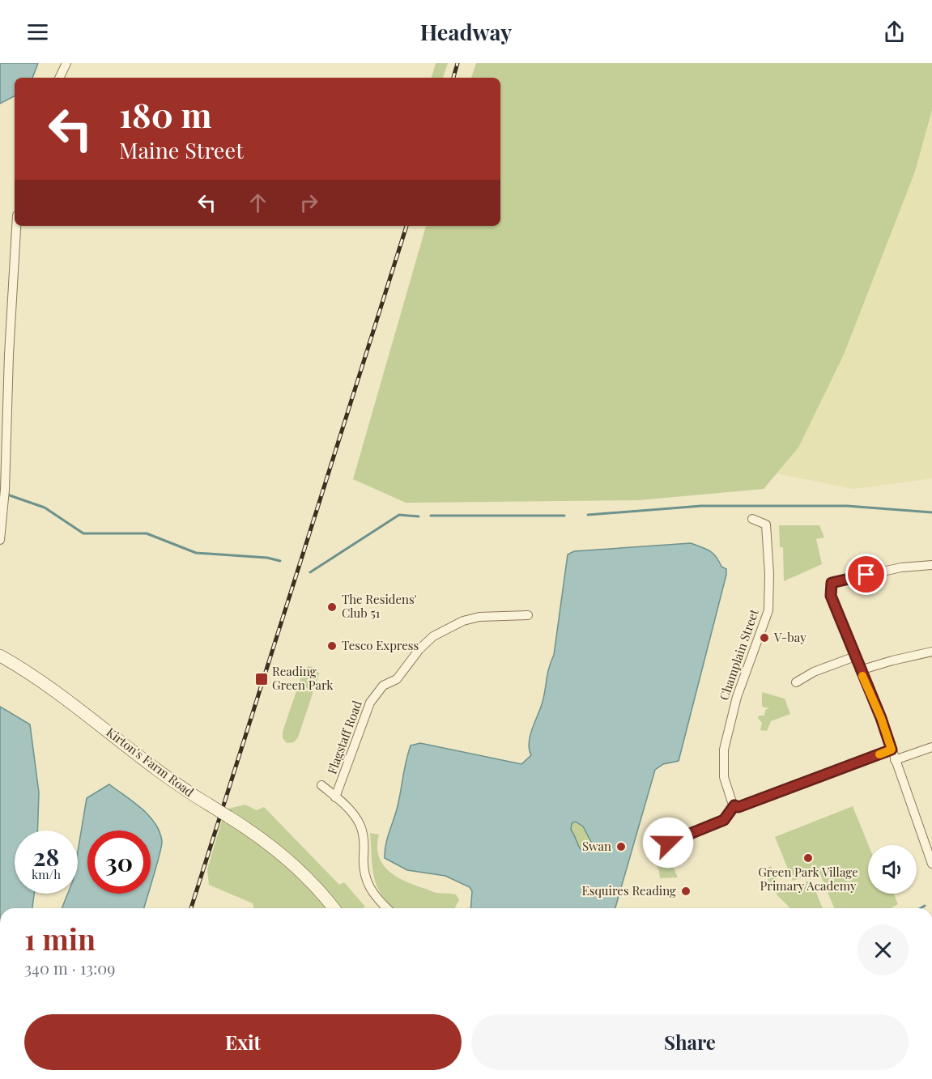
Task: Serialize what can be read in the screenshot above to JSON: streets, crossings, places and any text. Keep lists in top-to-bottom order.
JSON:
{
  "streets": {
    "street": ["Champlain Street", "Flagstaff Road", "Kirton's Farm Road"]
  },
  "places": {
    "other": [
      "The Residens' Club 51",
      "V-bay",
      "Tesco Express",
      "Swan",
      "Green Park Village Primary Academy",
      "Esquires Reading"
    ],
    "transit": ["Reading Green Park"]
  },
  "page": {
    "header": "Headway",
    "turn": ["180 m", "Maine Street"],
    "speed": "28 km/h",
    "limit": "30",
    "heading": ["1 min", "340 m · 13:09"],
    "buttons": ["Exit", "Share"]
  }
}
